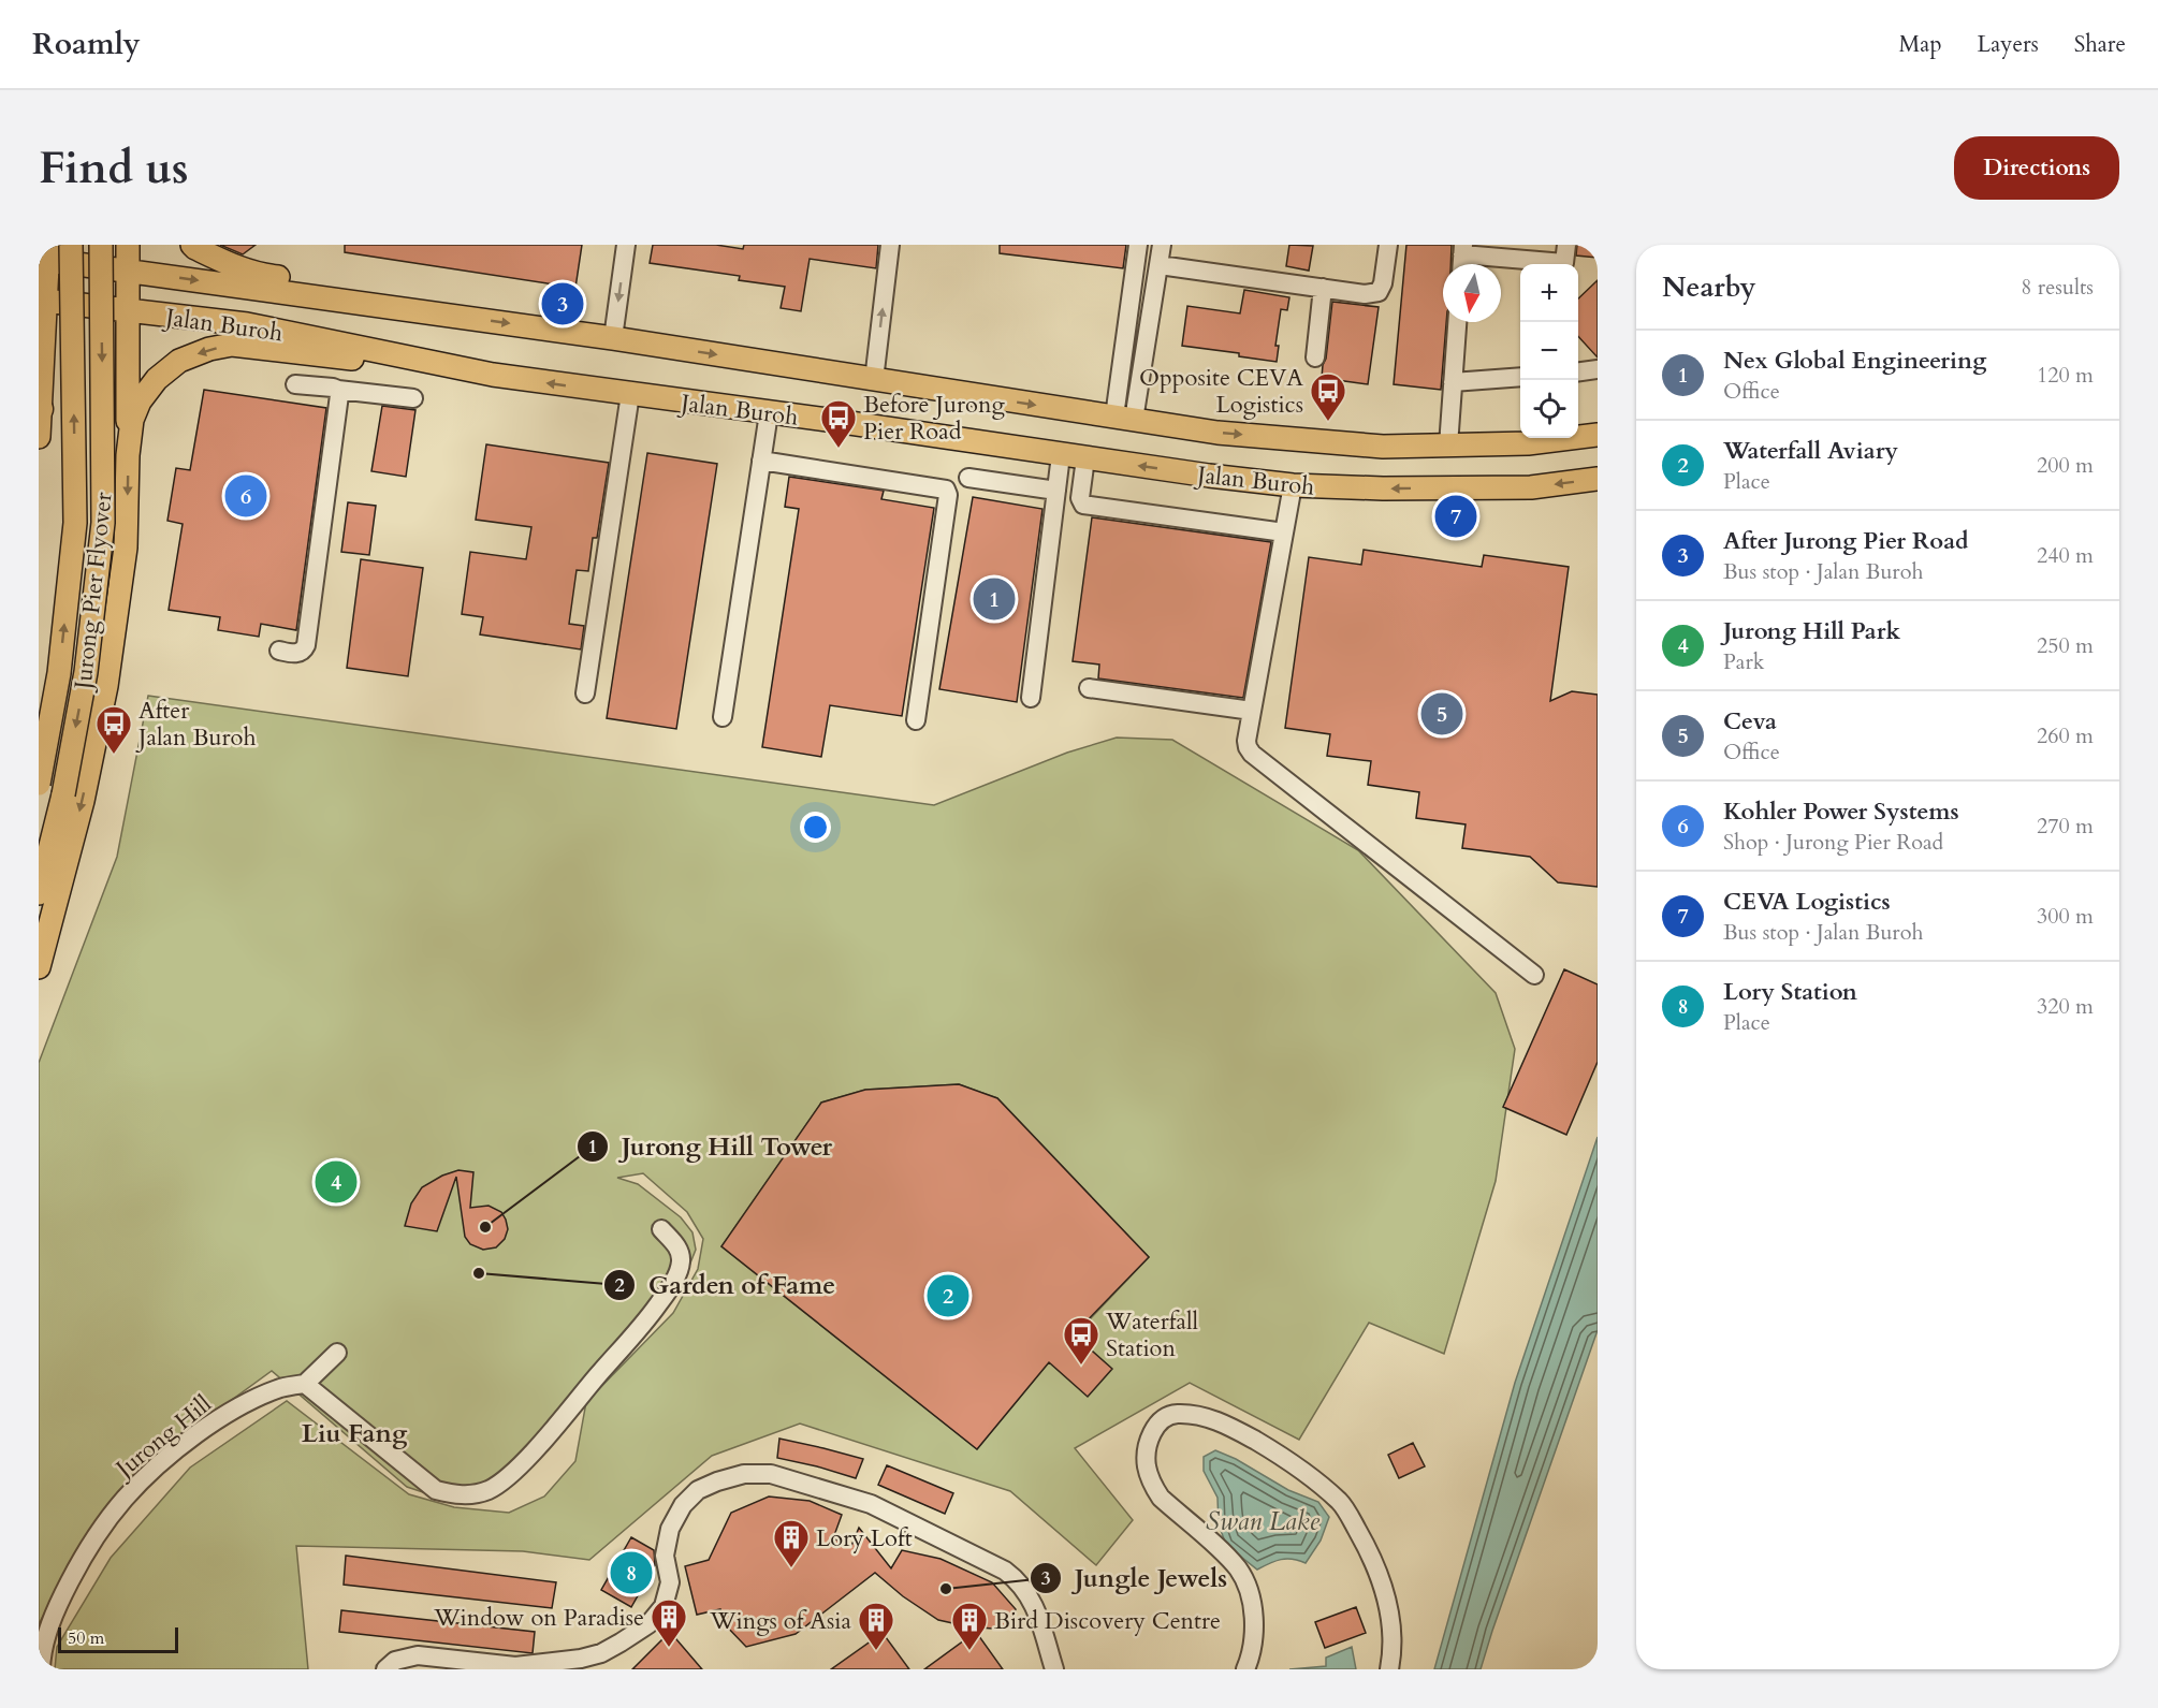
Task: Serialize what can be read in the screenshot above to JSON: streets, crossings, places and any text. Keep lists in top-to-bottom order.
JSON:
{
  "streets": {
    "main road": ["Jalan Buroh", "Jurong Pier Flyover"],
    "street": ["Jurong Hill"]
  },
  "districts": ["Liu Fang"],
  "water": ["Swan Lake"],
  "places": {
    "bus stop": [
      "Opposite CEVA Logistics",
      "Before Jurong Pier Road",
      "After Jalan Buroh",
      "Waterfall Station"
    ],
    "other": ["Jurong Hill Tower", "Garden of Fame", "Jungle Jewels"],
    "building": [
      "Lory Loft",
      "Window on Paradise",
      "Wings of Asia",
      "Bird Discovery Centre"
    ]
  },
  "scale_bar": "50 m",
  "north": "bottom",
  "page": {
    "header": "Roamly",
    "nav": ["Map", "Layers", "Share"],
    "buttons": "Directions",
    "title": "Find us",
    "heading": ["Nearby", "8 results"],
    "map_buttons": ["+", "−"],
    "pins": [
      "3",
      "6",
      "7",
      "1",
      "5",
      "4",
      "2",
      "8"
    ],
    "list": [
      {
        "mark": "1",
        "name": "Nex Global Engineering",
        "note": "Office",
        "value": "120 m"
      },
      {
        "mark": "2",
        "name": "Waterfall Aviary",
        "note": "Place",
        "value": "200 m"
      },
      {
        "mark": "3",
        "name": "After Jurong Pier Road",
        "note": "Bus stop · Jalan Buroh",
        "value": "240 m"
      },
      {
        "mark": "4",
        "name": "Jurong Hill Park",
        "note": "Park",
        "value": "250 m"
      },
      {
        "mark": "5",
        "name": "Ceva",
        "note": "Office",
        "value": "260 m"
      },
      {
        "mark": "6",
        "name": "Kohler Power Systems",
        "note": "Shop · Jurong Pier Road",
        "value": "270 m"
      },
      {
        "mark": "7",
        "name": "CEVA Logistics",
        "note": "Bus stop · Jalan Buroh",
        "value": "300 m"
      },
      {
        "mark": "8",
        "name": "Lory Station",
        "note": "Place",
        "value": "320 m"
      }
    ],
    "scale": "50 m"
  }
}
